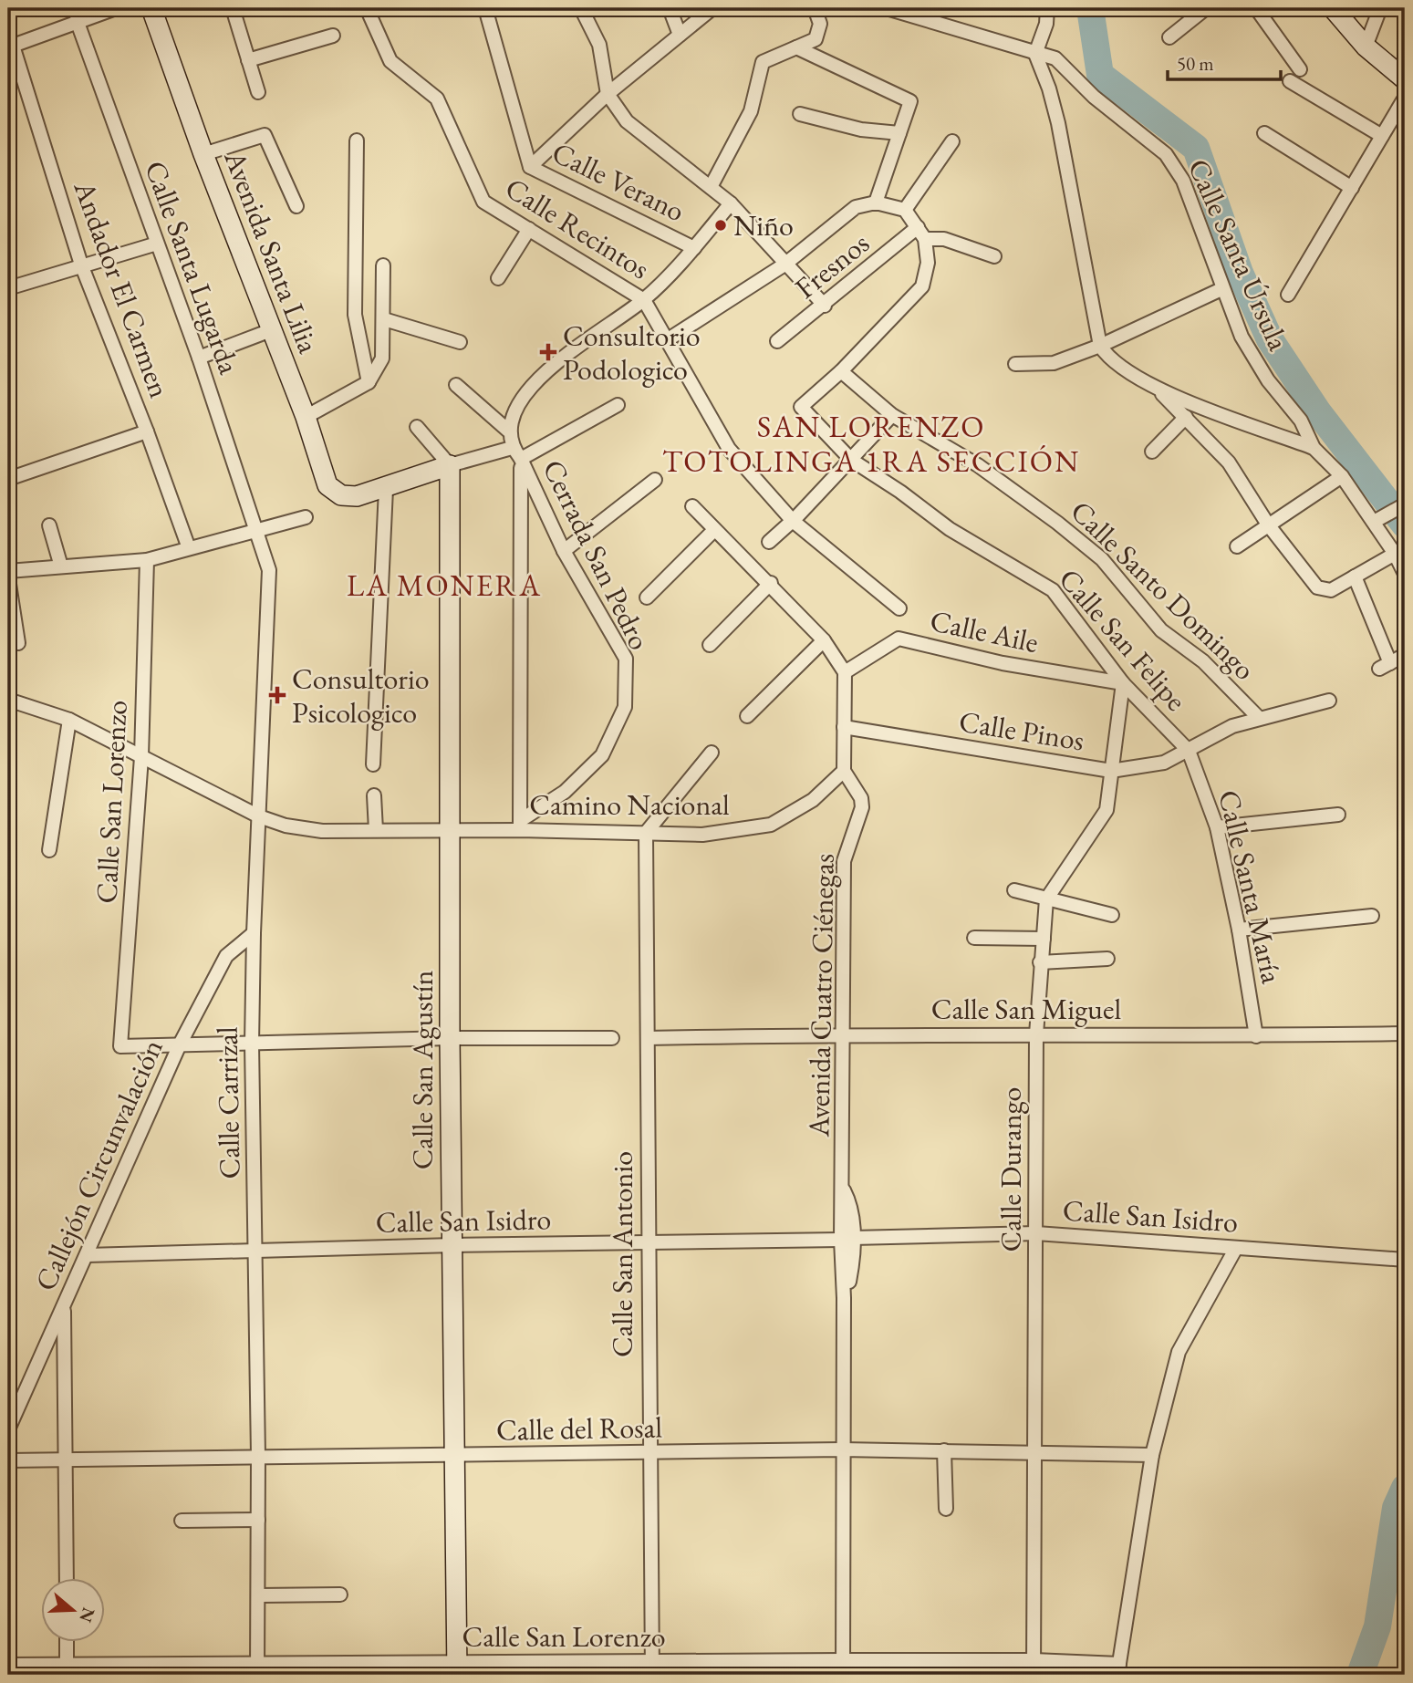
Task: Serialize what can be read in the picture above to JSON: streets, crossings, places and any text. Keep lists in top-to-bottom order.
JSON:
{
  "streets": {
    "street": [
      "Calle Verano",
      "Calle Recintos",
      "Avenida Santa Lilia",
      "Calle Santa Úrsula",
      "Fresnos",
      "Calle Santa Lugarda",
      "Andador El Carmen",
      "Cerrada San Pedro",
      "Calle Santo Domingo",
      "Calle Aile",
      "Calle San Felipe",
      "Calle Pinos",
      "Calle San Lorenzo",
      "Camino Nacional",
      "Calle Santa María",
      "Avenida Cuatro Ciénegas",
      "Calle San Miguel",
      "Calle San Agustín",
      "Calle Carrizal",
      "Callejón Circunvalación",
      "Calle Durango",
      "Calle San Isidro",
      "Calle San Antonio",
      "Calle del Rosal"
    ]
  },
  "crossings": [
    ["Calle Santa Lugarda", "Calle Carrizal"],
    ["Cerrada San Pedro", "Camino Nacional"],
    ["Calle Santo Domingo", "Calle San Felipe"],
    ["Calle Santo Domingo", "Calle Pinos"],
    ["Calle Aile", "Calle San Felipe"],
    ["Calle Aile", "Calle Durango"],
    ["Calle San Felipe", "Calle Pinos"],
    ["Calle San Felipe", "Calle Santa María"],
    ["Calle San Felipe", "Calle Durango"],
    ["Calle Pinos", "Calle Santa María"],
    ["Calle Pinos", "Calle Durango"],
    ["Calle San Lorenzo", "Camino Nacional"],
    ["Calle San Lorenzo", "Avenida Cuatro Ciénegas"],
    ["Calle San Lorenzo", "Calle San Agustín"],
    ["Calle San Lorenzo", "Calle Carrizal"],
    ["Calle San Lorenzo", "Callejón Circunvalación"],
    ["Calle San Lorenzo", "Calle Durango"],
    ["Calle San Lorenzo", "Calle San Antonio"],
    ["Camino Nacional", "Avenida Cuatro Ciénegas"],
    ["Camino Nacional", "Calle San Agustín"],
    ["Camino Nacional", "Calle Carrizal"],
    ["Camino Nacional", "Calle San Antonio"],
    ["Calle Santa María", "Calle San Miguel"],
    ["Avenida Cuatro Ciénegas", "Calle San Miguel"],
    ["Avenida Cuatro Ciénegas", "Calle San Isidro"],
    ["Avenida Cuatro Ciénegas", "Calle del Rosal"],
    ["Calle San Miguel", "Calle Durango"],
    ["Calle San Miguel", "Calle San Antonio"],
    ["Calle San Agustín", "Calle San Isidro"],
    ["Calle San Agustín", "Calle del Rosal"],
    ["Calle Carrizal", "Callejón Circunvalación"],
    ["Calle Carrizal", "Calle San Isidro"],
    ["Calle Carrizal", "Calle del Rosal"],
    ["Callejón Circunvalación", "Calle San Isidro"],
    ["Calle Durango", "Calle San Isidro"],
    ["Calle Durango", "Calle del Rosal"],
    ["Calle San Isidro", "Calle San Antonio"],
    ["Calle San Antonio", "Calle del Rosal"]
  ],
  "districts": ["SAN LORENZO TOTOLINGA 1RA SECCIÓN", "LA MONERA"],
  "places": {
    "other": ["Niño"],
    "health": ["Consultorio Podologico", "Consultorio Psicologico"]
  },
  "scale_bar": "50 m",
  "north": "right"
}
